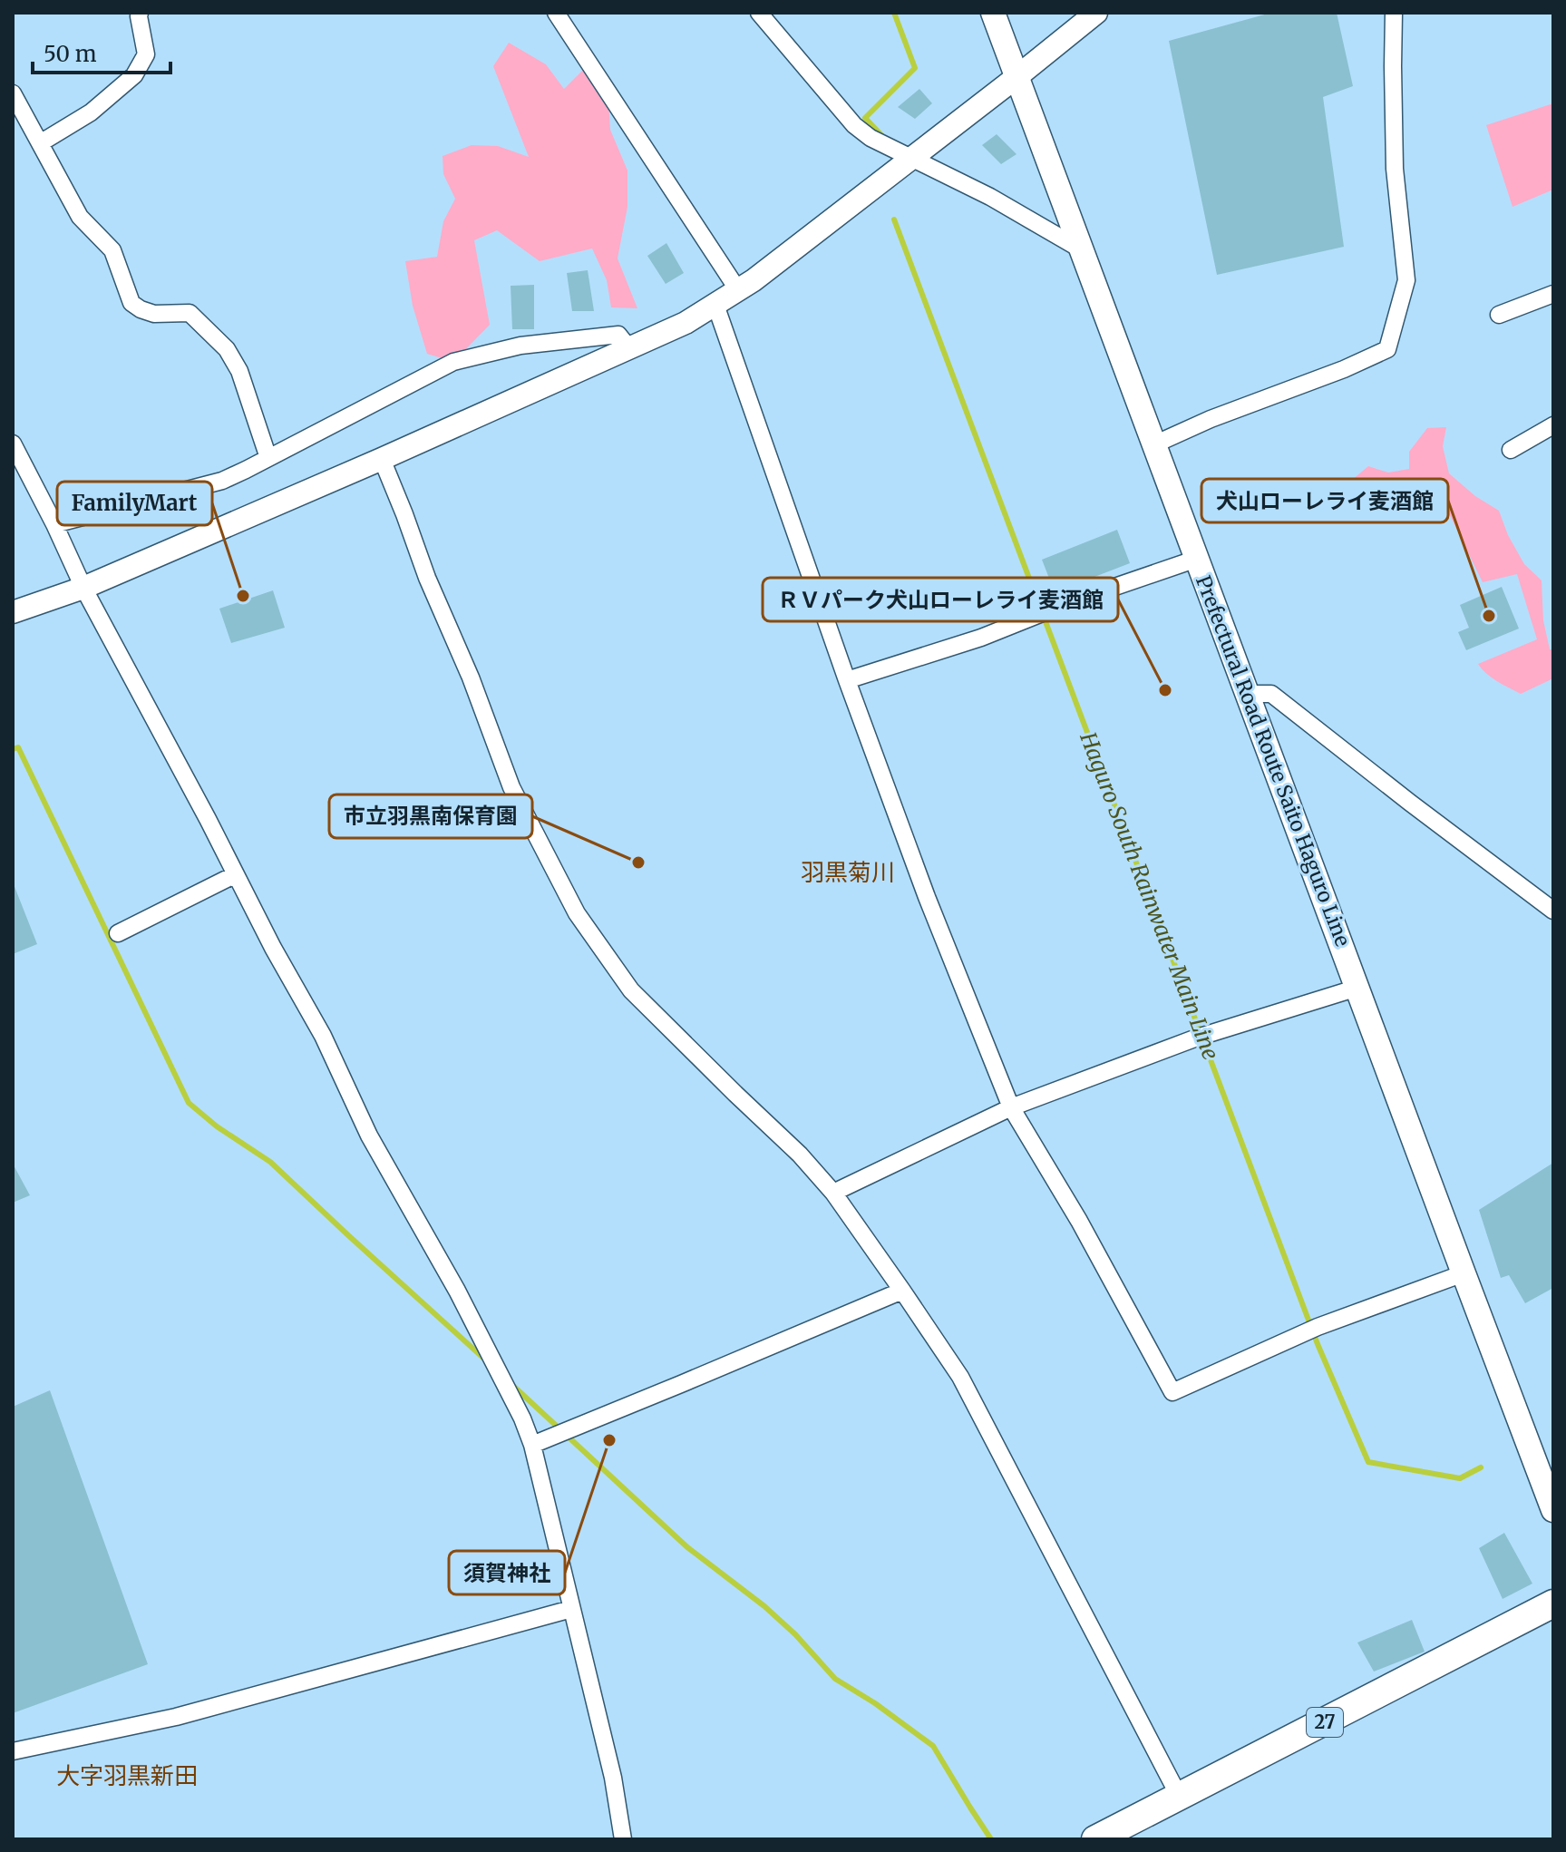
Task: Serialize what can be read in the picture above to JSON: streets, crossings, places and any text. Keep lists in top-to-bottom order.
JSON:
{
  "streets": {
    "main road": ["Prefectural Road Route Saito Haguro Line", "27"]
  },
  "districts": ["羽黒菊川", "大字羽黒新田"],
  "water": ["Haguro South Rainwater Main Line"],
  "places": [
    "FamilyMart",
    "犬山ローレライ麦酒館",
    "ＲＶパーク犬山ローレライ麦酒館",
    "市立羽黒南保育園",
    "須賀神社"
  ],
  "scale_bar": "50 m"
}
